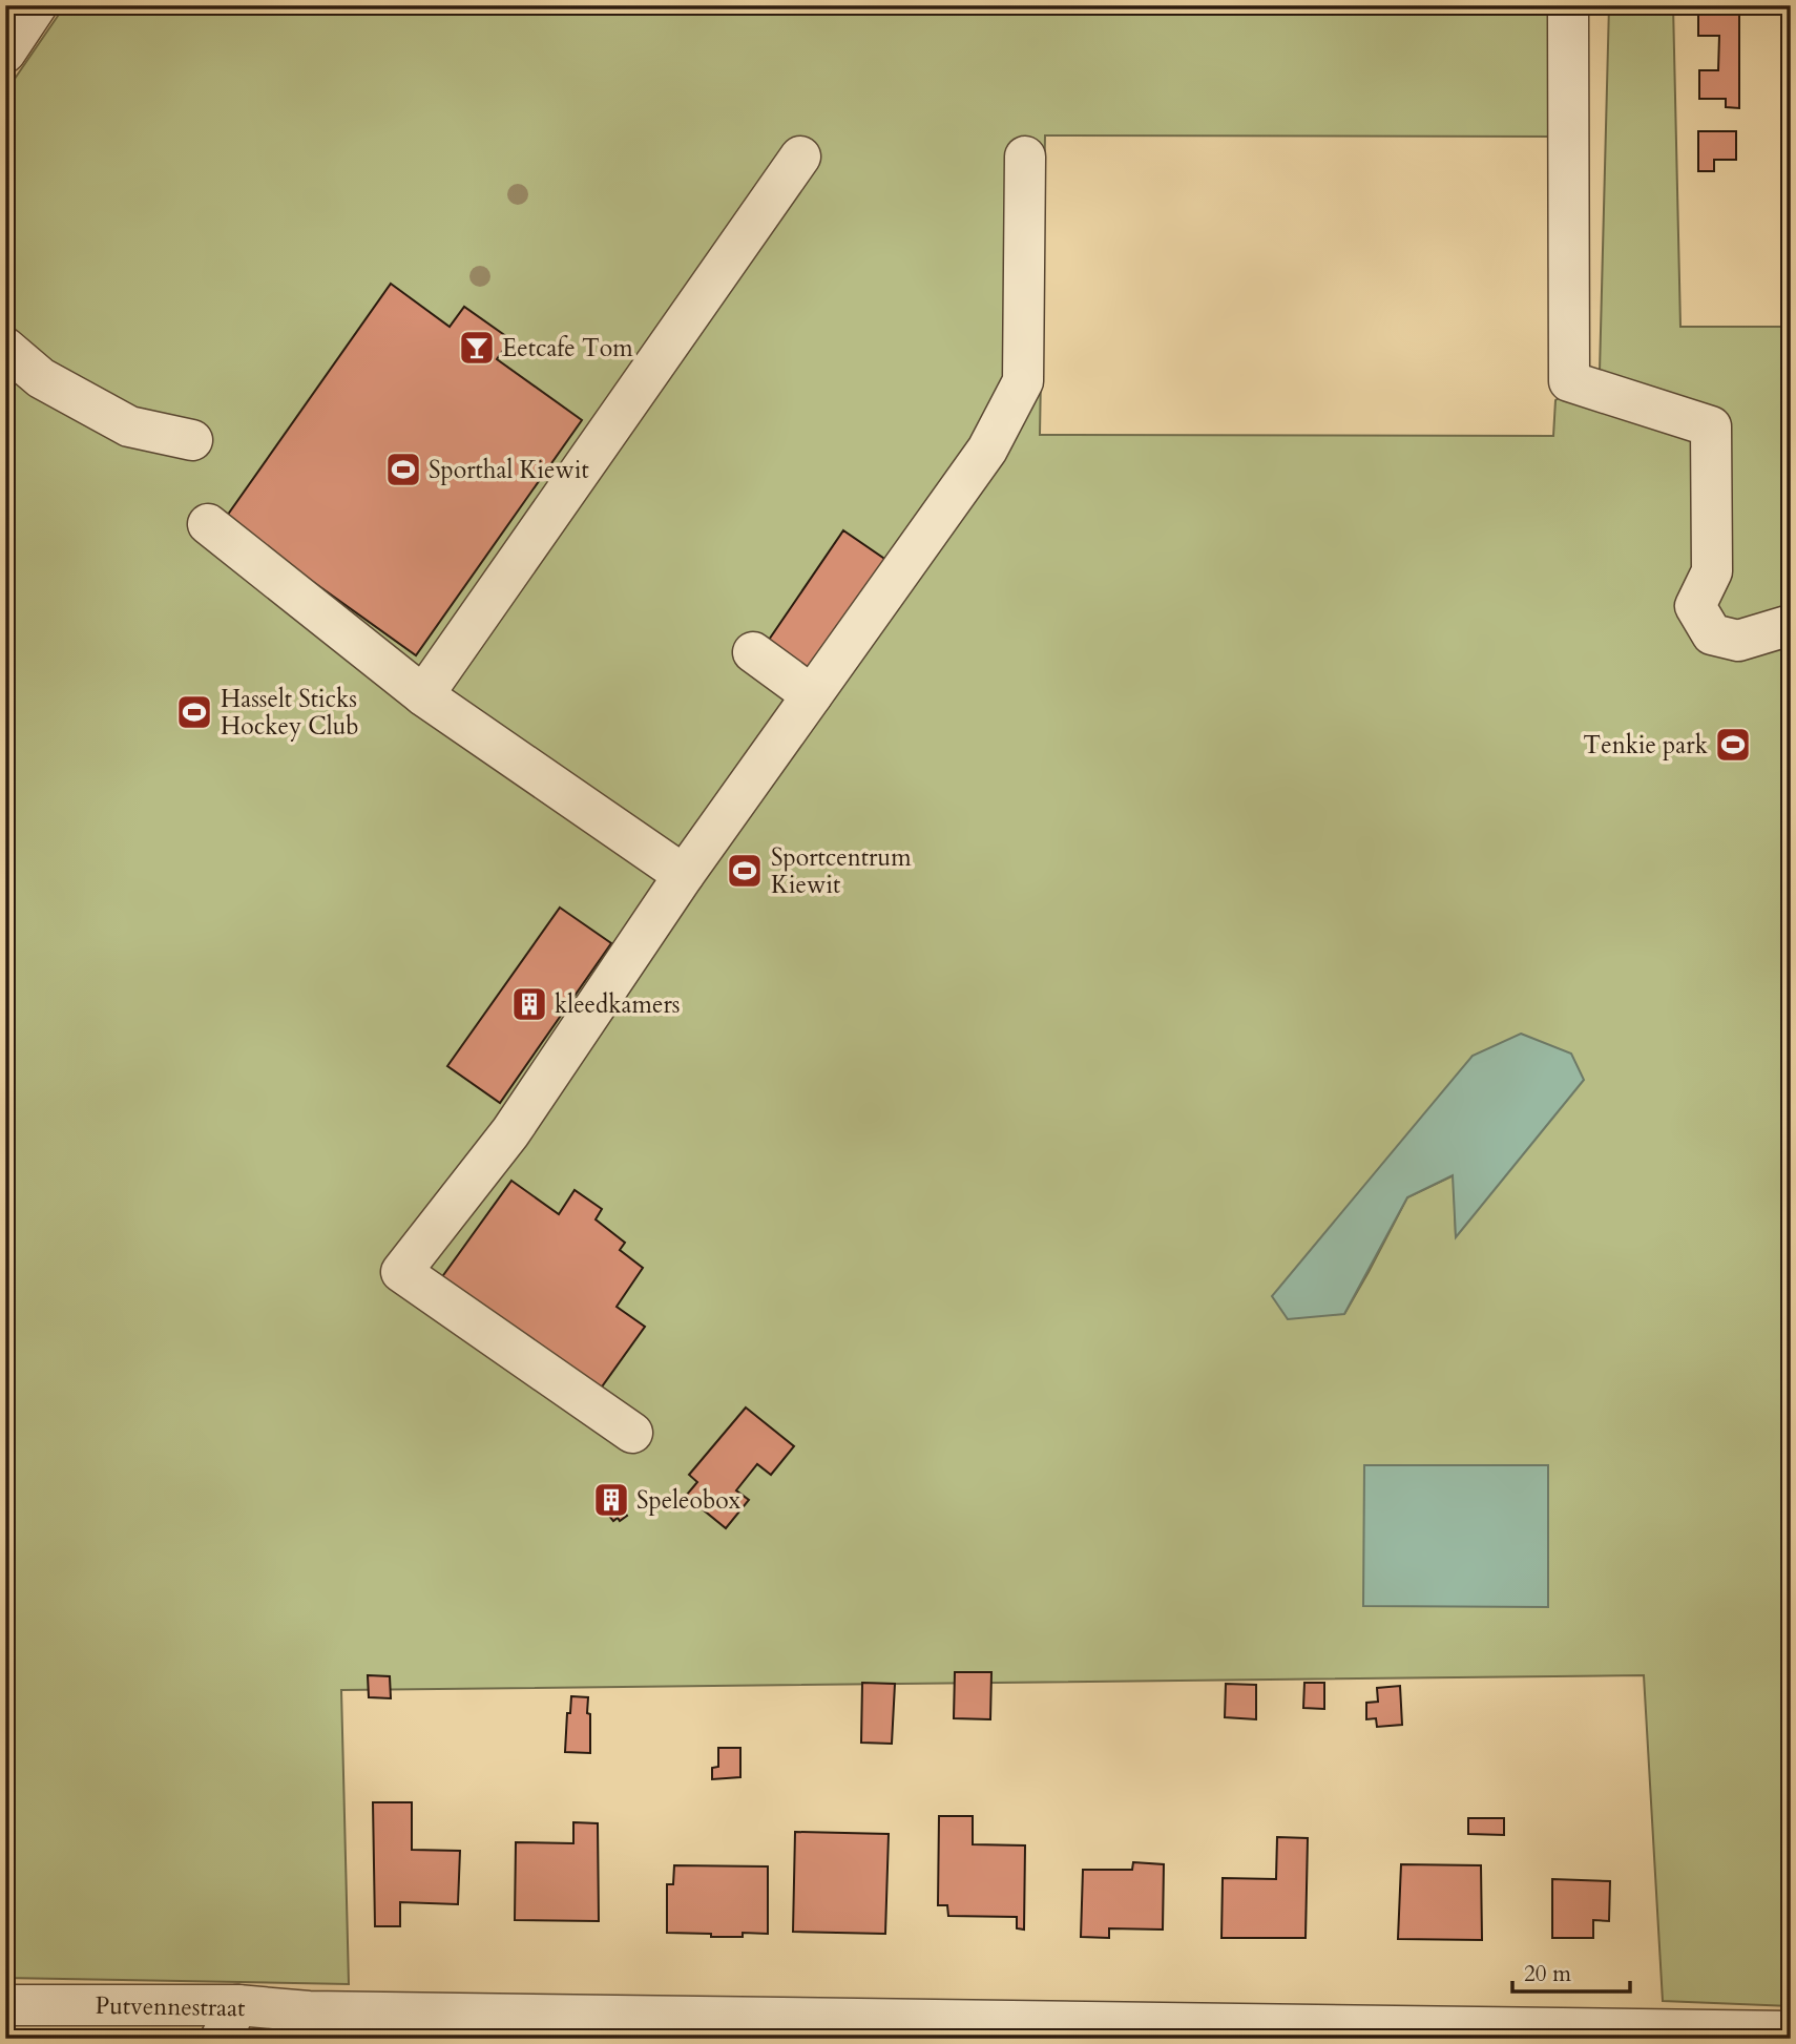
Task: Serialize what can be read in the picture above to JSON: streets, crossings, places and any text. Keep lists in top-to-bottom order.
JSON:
{
  "streets": {
    "street": ["Putvennestraat"]
  },
  "places": {
    "bar": ["Eetcafe Tom"],
    "sports": [
      "Sporthal Kiewit",
      "Hasselt Sticks Hockey Club",
      "Tenkie park",
      "Sportcentrum Kiewit"
    ],
    "building": ["kleedkamers", "Speleobox"]
  },
  "scale_bar": "20 m"
}
